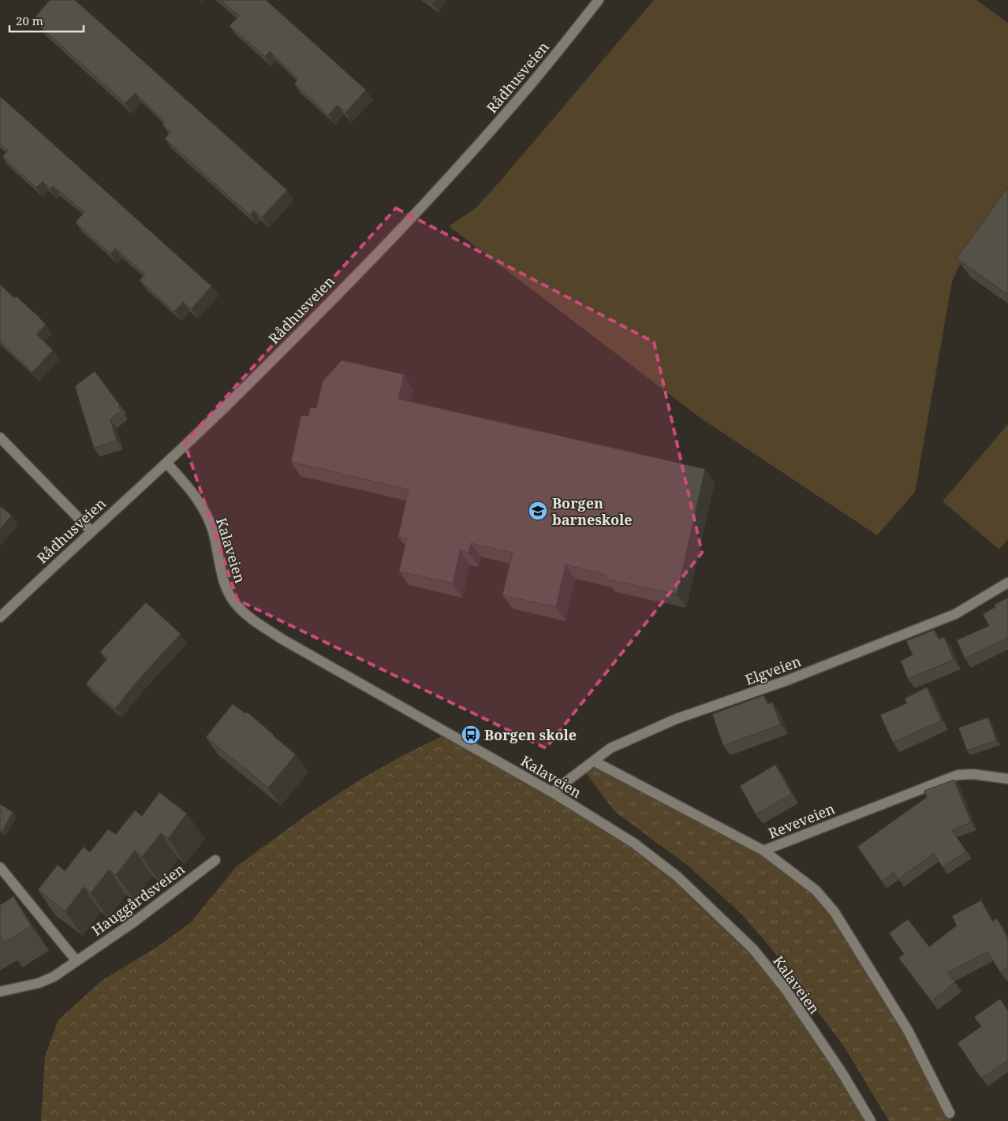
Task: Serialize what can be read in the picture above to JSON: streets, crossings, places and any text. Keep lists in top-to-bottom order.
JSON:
{
  "streets": {
    "street": [
      "Rådhusveien",
      "Kalaveien",
      "Elgveien",
      "Reveveien",
      "Hauggårdsveien"
    ]
  },
  "crossings": [
    ["Rådhusveien", "Kalaveien"],
    ["Kalaveien", "Elgveien"],
    ["Elgveien", "Reveveien"]
  ],
  "places": {
    "school or university": ["Borgen barneskole"],
    "bus stop": ["Borgen skole"]
  },
  "scale_bar": "20 m"
}
